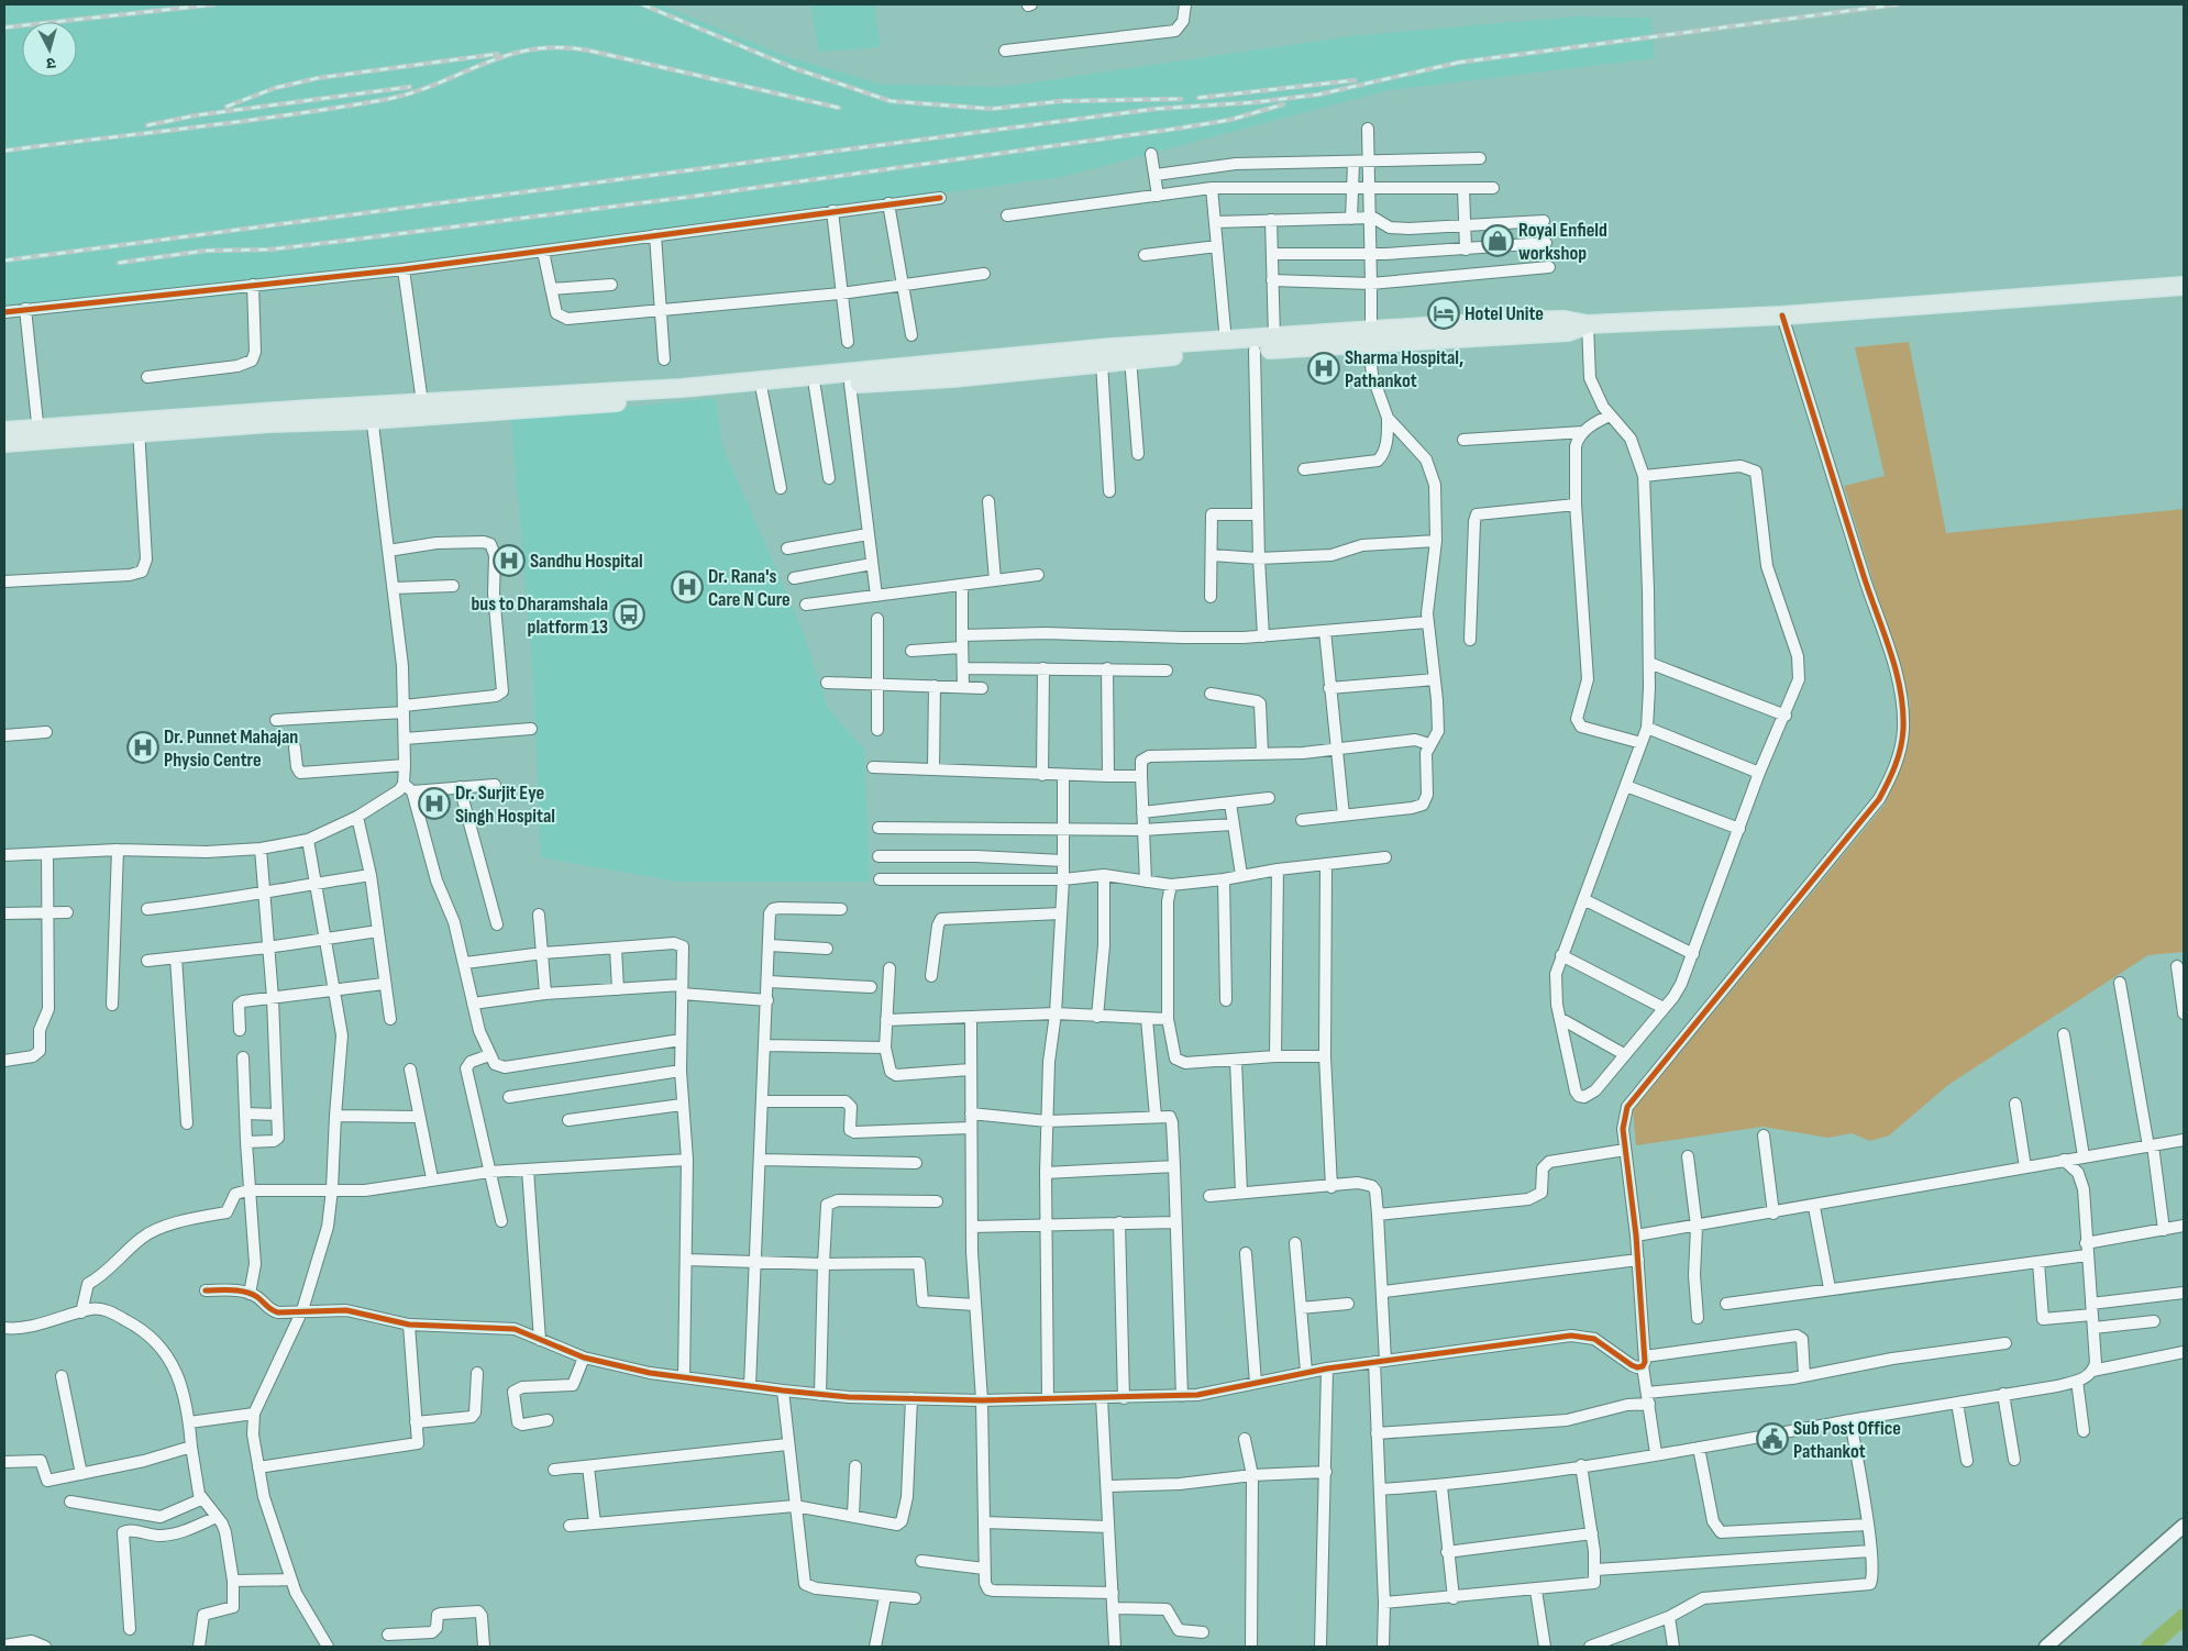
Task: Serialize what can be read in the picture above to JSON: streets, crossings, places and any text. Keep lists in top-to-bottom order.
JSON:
{
  "places": {
    "shop": ["Royal Enfield workshop"],
    "hotel": ["Hotel Unite"],
    "hospital": [
      "Sharma Hospital, Pathankot",
      "Sandhu Hospital",
      "Dr. Rana's Care N Cure",
      "Dr. Punnet Mahajan Physio Centre",
      "Dr. Surjit Eye Singh Hospital"
    ],
    "bus stop": ["bus to Dharamshala platform 13"],
    "public building": ["Sub Post Office Pathankot"]
  },
  "north": "bottom"
}
